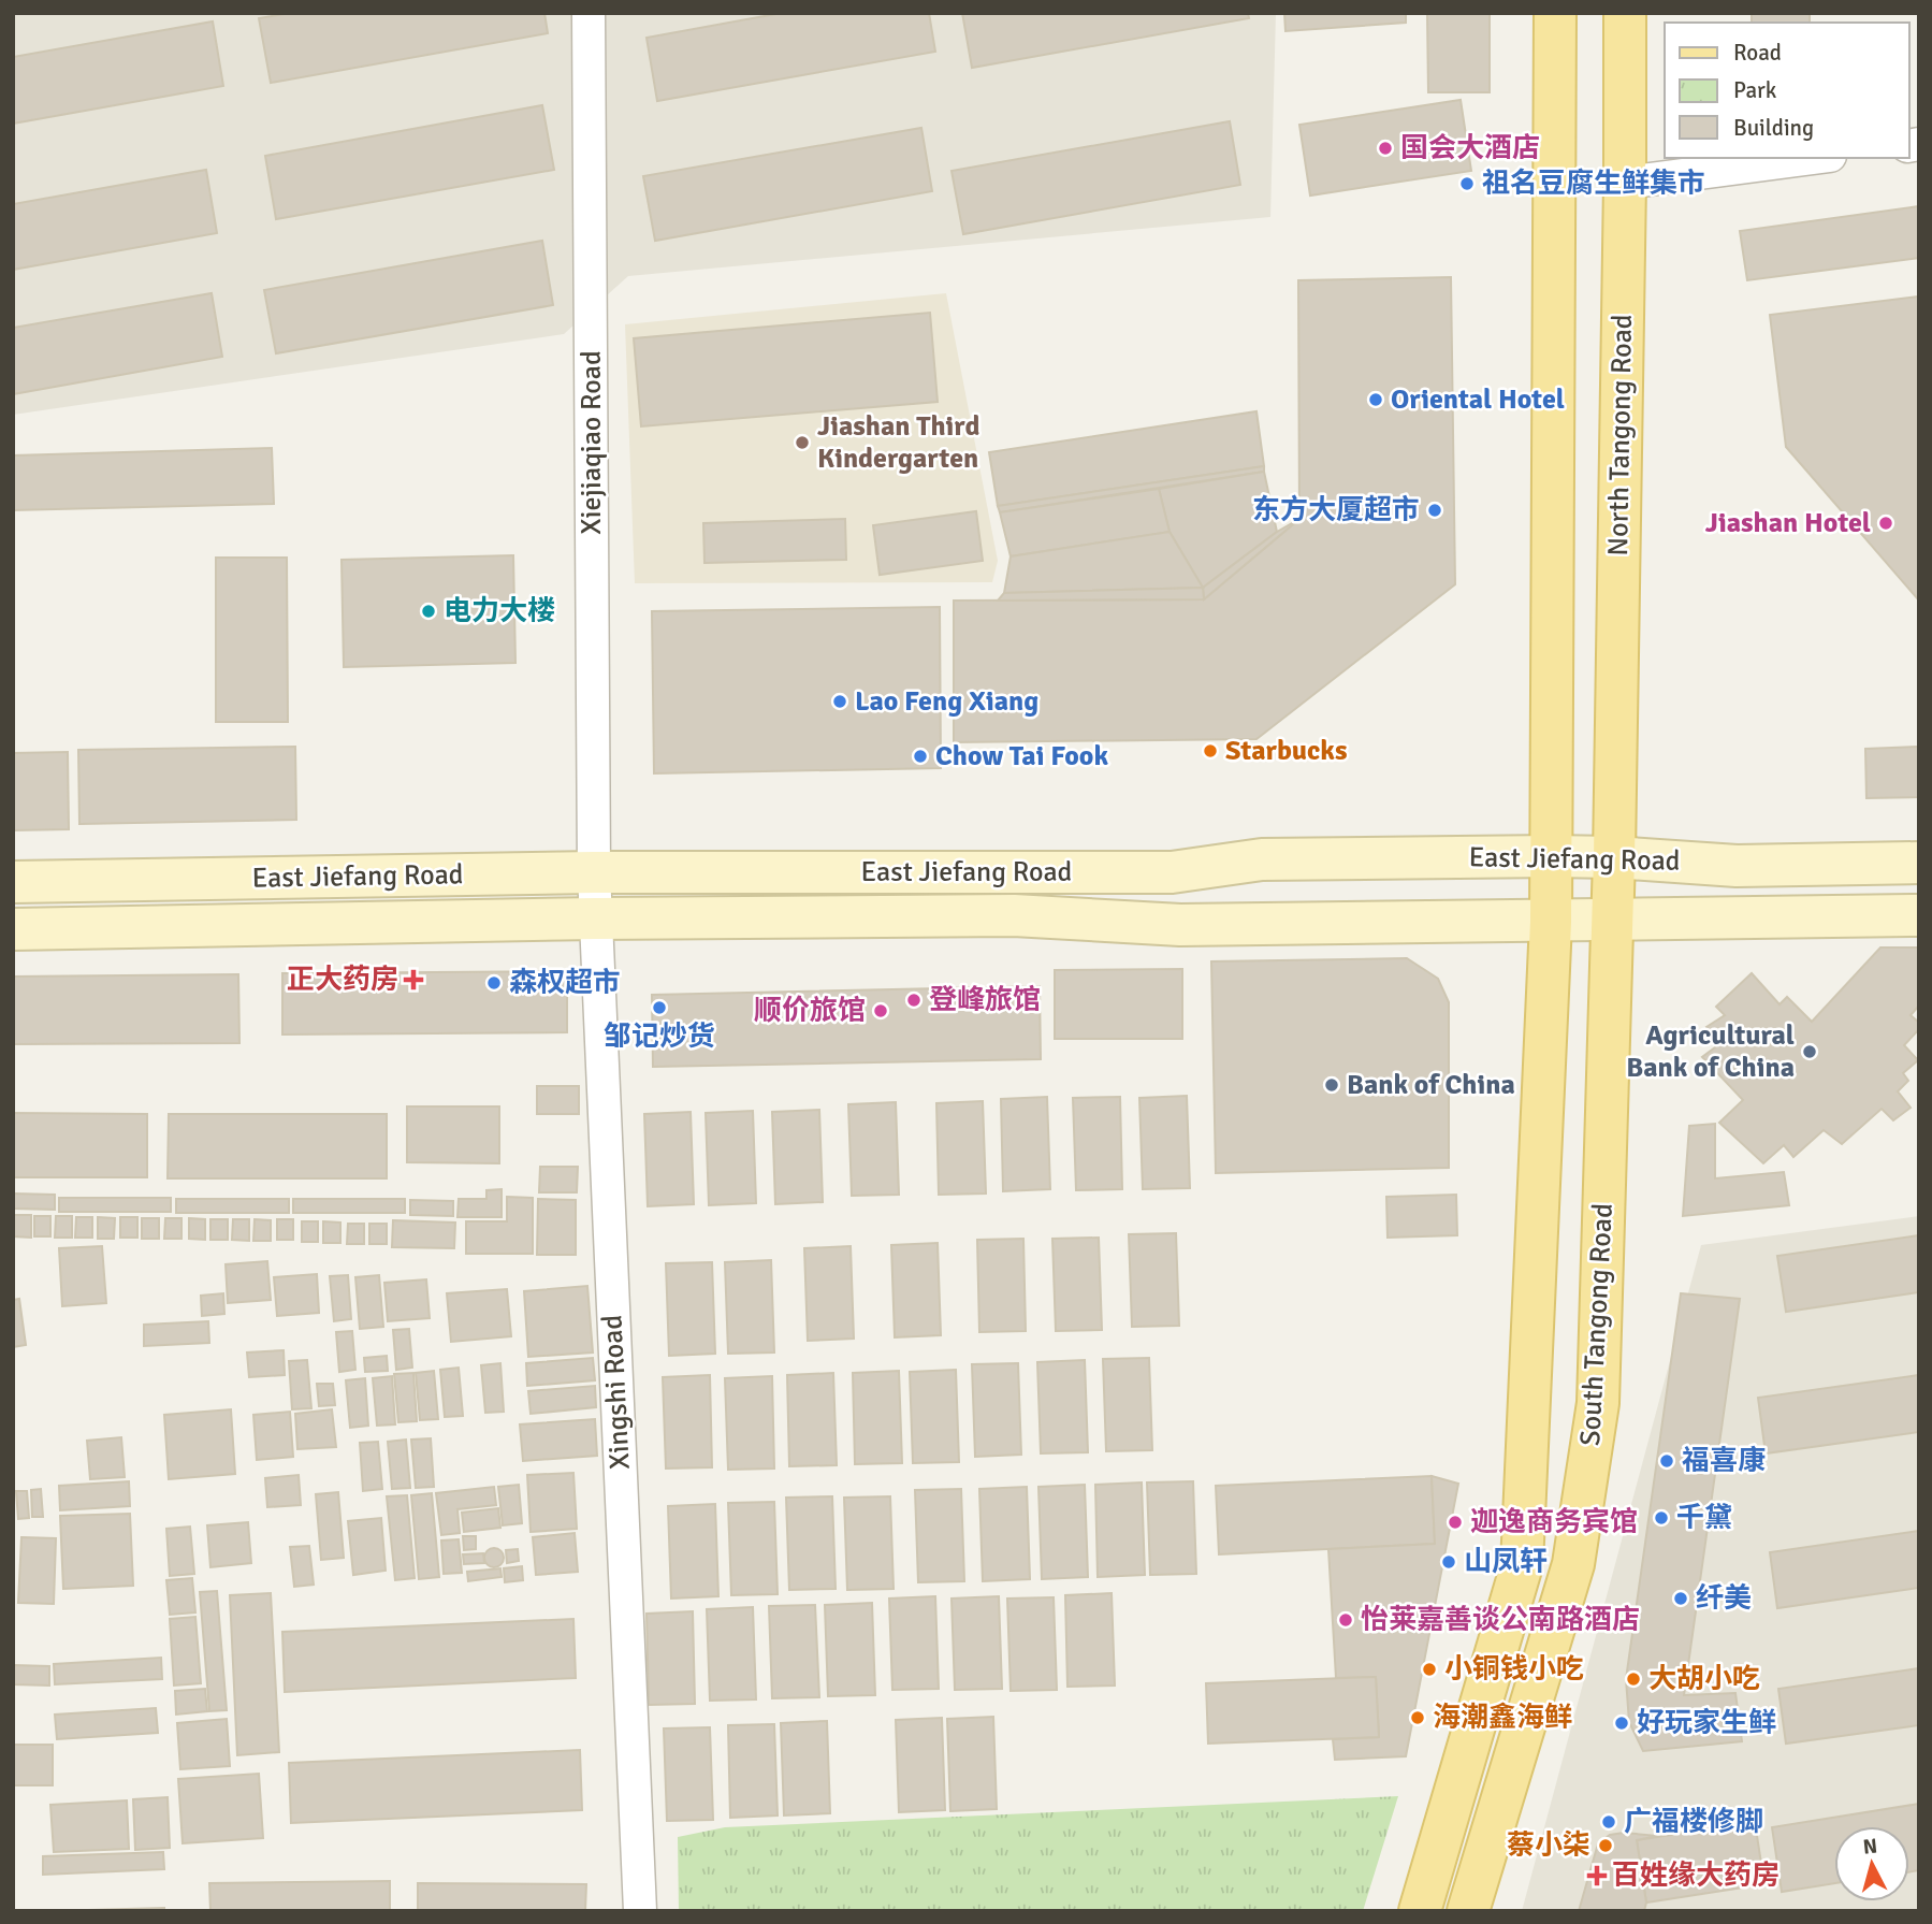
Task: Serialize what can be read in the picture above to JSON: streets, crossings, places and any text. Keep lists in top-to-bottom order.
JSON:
{
  "streets": {
    "main road": ["North Tangong Road", "East Jiefang Road", "South Tangong Road"],
    "street": ["Xiejiaqiao Road", "Xingshi Road"]
  },
  "crossings": [
    ["North Tangong Road", "East Jiefang Road"],
    ["North Tangong Road", "South Tangong Road"],
    ["Xiejiaqiao Road", "East Jiefang Road"],
    ["Xiejiaqiao Road", "Xingshi Road"],
    ["East Jiefang Road", "South Tangong Road"],
    ["East Jiefang Road", "Xingshi Road"]
  ],
  "places": {
    "other": [
      "国会大酒店",
      "祖名豆腐生鲜集市",
      "Oriental Hotel",
      "Jiashan Third Kindergarten",
      "东方大厦超市",
      "Jiashan Hotel",
      "电力大楼",
      "Lao Feng Xiang",
      "Starbucks",
      "Chow Tai Fook",
      "森权超市",
      "登峰旅馆",
      "邹记炒货",
      "顺价旅馆",
      "Agricultural Bank of China",
      "Bank of China",
      "福喜康",
      "千黛",
      "迦逸商务宾馆",
      "山凤轩",
      "纤美",
      "怡莱嘉善谈公南路酒店",
      "小铜钱小吃",
      "大胡小吃",
      "海潮鑫海鲜",
      "好玩家生鲜",
      "广福楼修脚",
      "蔡小柒"
    ],
    "health": ["正大药房", "百姓缘大药房"]
  },
  "legend": ["Road", "Park", "Building"],
  "north": "top"
}
